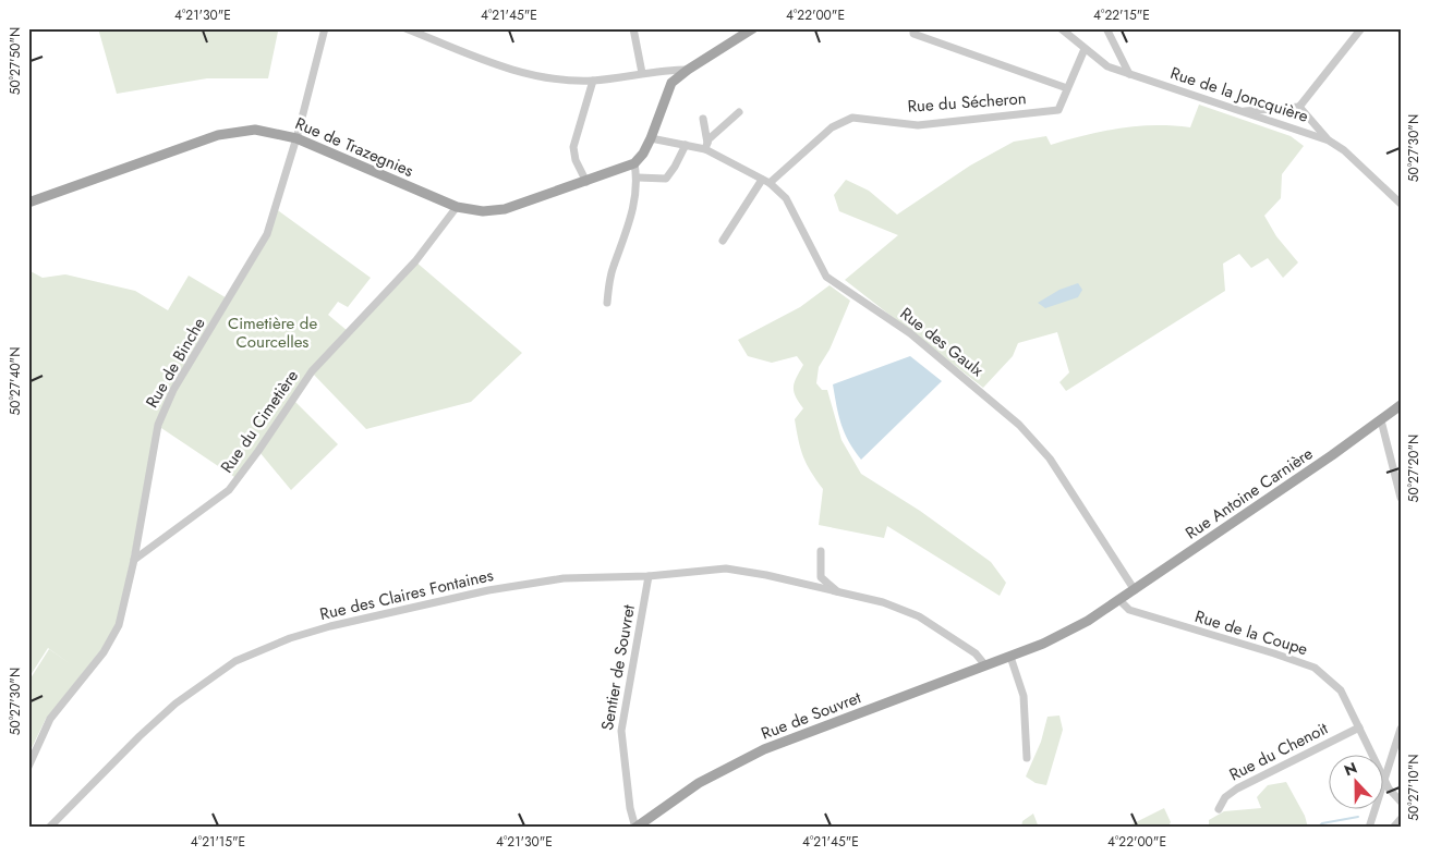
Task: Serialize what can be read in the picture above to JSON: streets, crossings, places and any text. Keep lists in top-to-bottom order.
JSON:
{
  "streets": {
    "main road": ["Rue de Trazegnies", "Rue Antoine Carnière", "Rue de Souvret"],
    "street": [
      "Rue de la Joncquière",
      "Rue du Sécheron",
      "Rue des Gaulx",
      "Rue de Binche",
      "Rue du Cimetière",
      "Rue des Claires Fontaines",
      "Rue de la Coupe",
      "Sentier de Souvret",
      "Rue du Chenoit"
    ]
  },
  "crossings": [
    ["Rue de la Joncquière", "Rue du Sécheron"],
    ["Rue du Sécheron", "Rue des Gaulx"],
    ["Rue de Trazegnies", "Rue de Binche"],
    ["Rue de Trazegnies", "Rue du Cimetière"],
    ["Rue des Gaulx", "Rue Antoine Carnière"],
    ["Rue des Gaulx", "Rue de Souvret"],
    ["Rue de Binche", "Rue du Cimetière"],
    ["Rue Antoine Carnière", "Rue de Souvret"],
    ["Rue des Claires Fontaines", "Sentier de Souvret"],
    ["Rue des Claires Fontaines", "Rue de Souvret"],
    ["Rue de la Coupe", "Rue de Souvret"],
    ["Rue de la Coupe", "Rue du Chenoit"],
    ["Sentier de Souvret", "Rue de Souvret"]
  ],
  "parks": ["Cimetière de Courcelles"],
  "north": "top",
  "coordinates": [
    "4°21'30\"E",
    "4°21'45\"E",
    "4°22'00\"E",
    "4°22'15\"E",
    "50°27'50\"N",
    "50°27'30\"N",
    "50°27'40\"N",
    "50°27'20\"N",
    "50°27'10\"N",
    "4°21'15\"E"
  ]
}
